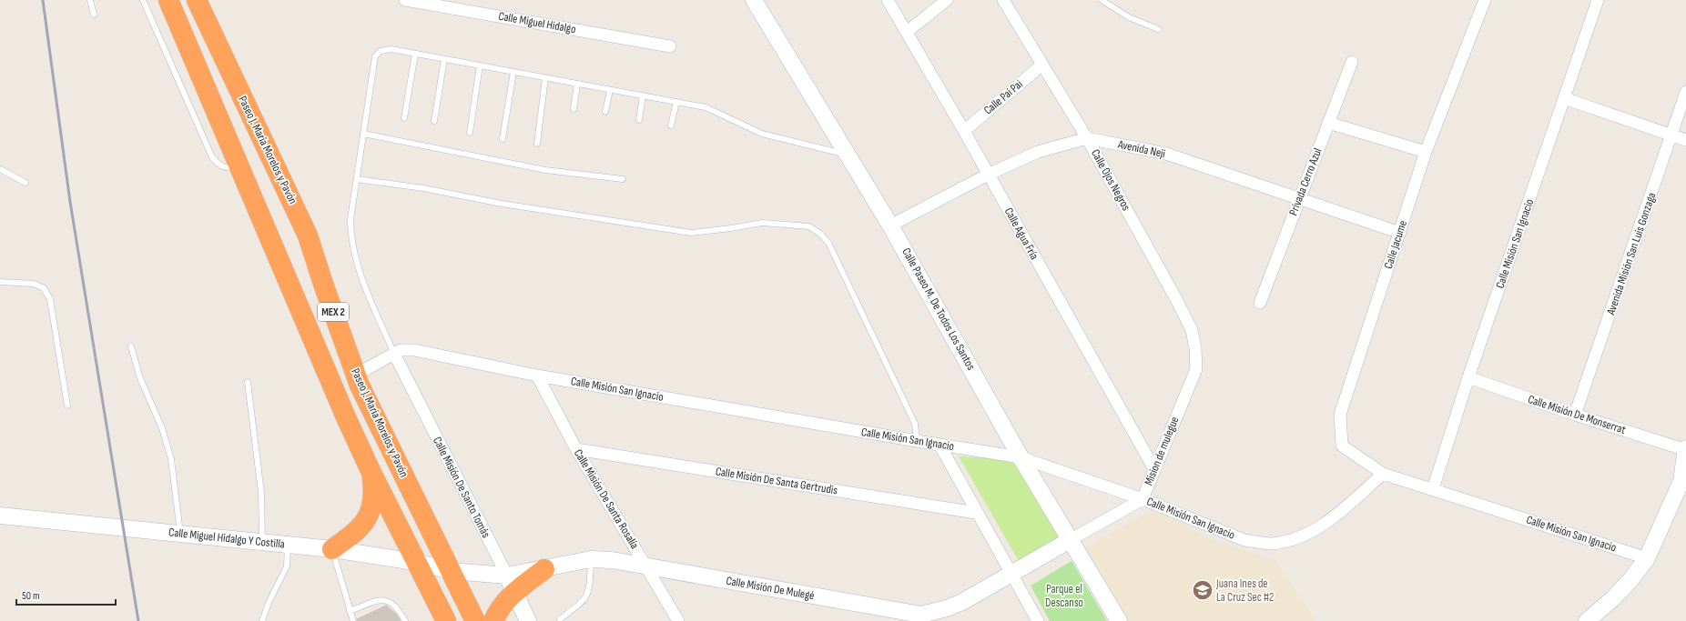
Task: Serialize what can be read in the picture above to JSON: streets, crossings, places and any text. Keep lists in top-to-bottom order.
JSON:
{
  "streets": {
    "highway": ["Paseo J. María Morelos y Pavón", "MEX 2"],
    "main road": [
      "Calle Paseo M. De Todos Los Santos",
      "Calle Misión De Santo Tomás",
      "Calle Miguel Hidalgo Y Costilla",
      "Calle Misión De Mulegé"
    ],
    "street": [
      "Calle Miguel Hidalgo",
      "Calle Pai Pai",
      "Avenida Neji",
      "Calle Ojos Negros",
      "Privada Cerro Azul",
      "Calle Agua Fría",
      "Calle Misión San Ignacio",
      "Calle Jacume",
      "Avenida Misión San Luis Gonzaga",
      "Calle Misión De Monserrat",
      "Mision de mulegue",
      "Calle Misión De Santa Gertrudis",
      "Calle Misión De Santa Rosalía"
    ]
  },
  "crossings": [
    ["Calle Pai Pai", "Calle Ojos Negros"],
    ["Calle Pai Pai", "Calle Agua Fría"],
    ["Avenida Neji", "Calle Ojos Negros"],
    ["Avenida Neji", "Privada Cerro Azul"],
    ["Avenida Neji", "Calle Agua Fría"],
    ["Avenida Neji", "Calle Jacume"],
    ["Avenida Neji", "Calle Paseo M. De Todos Los Santos"],
    ["Paseo J. María Morelos y Pavón", "Calle Misión San Ignacio"],
    ["Paseo J. María Morelos y Pavón", "Calle Miguel Hidalgo Y Costilla"],
    ["Calle Ojos Negros", "Mision de mulegue"],
    ["Calle Agua Fría", "Mision de mulegue"],
    ["Calle Misión San Ignacio", "Calle Jacume"],
    ["Calle Misión San Ignacio", "Calle Paseo M. De Todos Los Santos"],
    ["Calle Misión San Ignacio", "Calle Misión De Monserrat"],
    ["Calle Misión San Ignacio", "Mision de mulegue"],
    ["Calle Misión San Ignacio", "Calle Misión De Santo Tomás"],
    ["Calle Misión San Ignacio", "Calle Misión De Santa Rosalía"],
    ["Avenida Misión San Luis Gonzaga", "Calle Misión De Monserrat"],
    ["Calle Paseo M. De Todos Los Santos", "Mision de mulegue"],
    ["Calle Paseo M. De Todos Los Santos", "Calle Misión De Mulegé"],
    ["MEX 2", "Calle Miguel Hidalgo Y Costilla"],
    ["Mision de mulegue", "Calle Misión De Mulegé"],
    ["Calle Misión De Santa Gertrudis", "Calle Misión De Santa Rosalía"],
    ["Calle Misión De Santa Rosalía", "Calle Misión De Mulegé"]
  ],
  "parks": ["Parque el Descanso"],
  "places": {
    "school or university": ["Juana Ines de La Cruz Sec #2"]
  },
  "scale_bar": "50 m"
}
